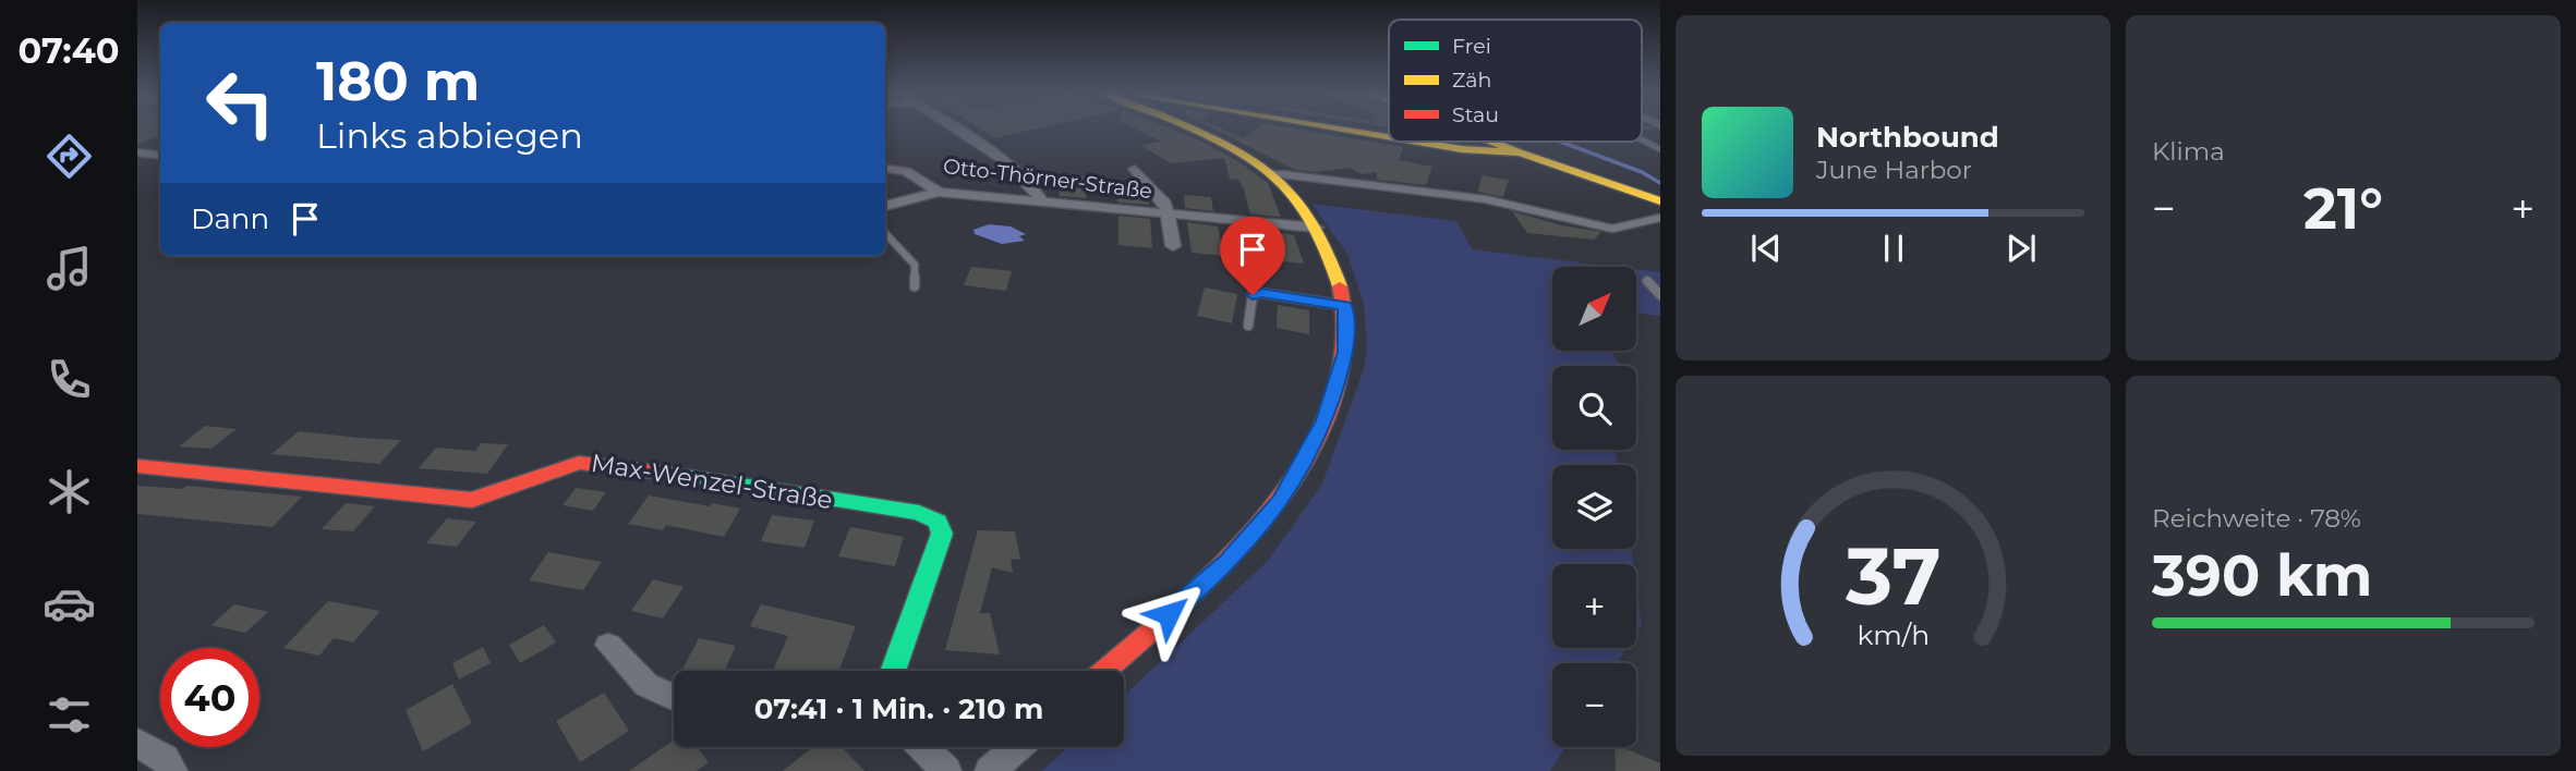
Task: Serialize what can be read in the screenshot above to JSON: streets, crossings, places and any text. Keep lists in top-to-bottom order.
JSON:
{
  "streets": {
    "street": ["Otto-Thörner-Straße", "Max-Wenzel-Straße"]
  },
  "legend": ["Frei", "Zäh", "Stau"],
  "north": "top right",
  "page": {
    "tabs": "07:40",
    "tile": [
      "Klima",
      ["Reichweite · 78%", "390 km"]
    ],
    "turn": ["180 m", "Links abbiegen"],
    "song": ["Northbound", "June Harbor"],
    "heat": ["−", "21°", "+"],
    "then": "Dann",
    "map_buttons": ["+", "−"],
    "limit": "40",
    "trip": "07:41 · 1 Min. · 210 m",
    "gauge": ["37", "km/h"]
  }
}
